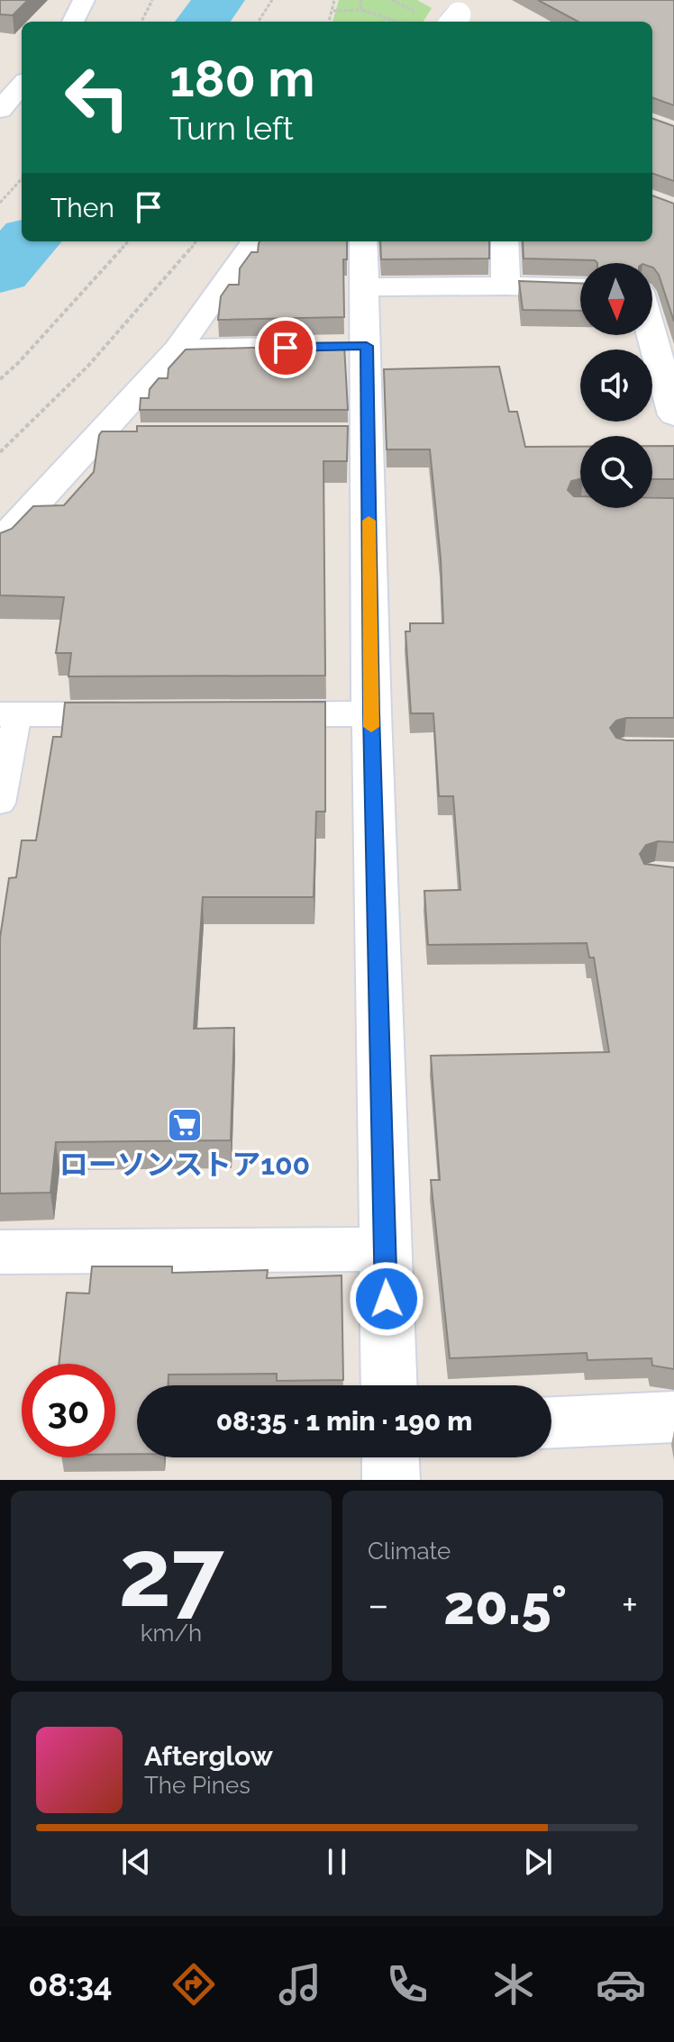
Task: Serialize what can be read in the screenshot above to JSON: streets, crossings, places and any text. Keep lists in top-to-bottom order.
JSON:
{
  "places": {
    "supermarket": ["ローソンストア100"]
  },
  "north": "bottom",
  "page": {
    "turn": ["180 m", "Turn left"],
    "then": "Then",
    "limit": "30",
    "trip": "08:35 · 1 min · 190 m",
    "tile": [
      ["27", "km/h"],
      "Climate"
    ],
    "heat": ["−", "20.5°", "+"],
    "song": ["Afterglow", "The Pines"],
    "tabs": "08:34"
  }
}
